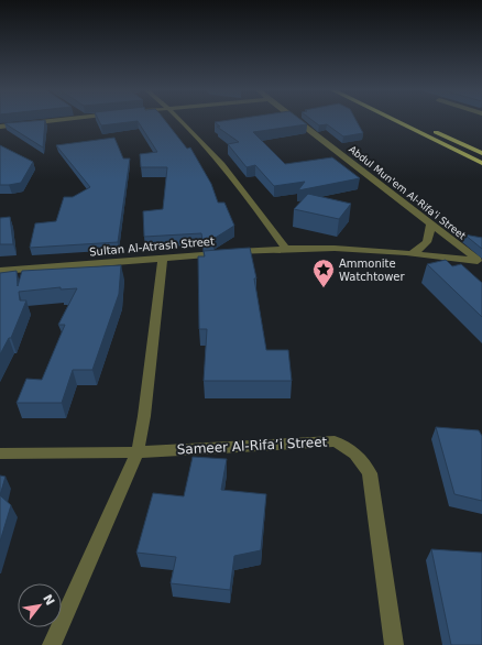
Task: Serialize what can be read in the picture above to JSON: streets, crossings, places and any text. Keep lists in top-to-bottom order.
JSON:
{
  "streets": {
    "street": ["Abdul Mun'em Al-Rifa'i Street", "Sultan Al-Atrash Street", "Sameer Al-Rifa’i Street"]
  },
  "crossings": [
    ["Abdul Mun'em Al-Rifa'i Street", "Sultan Al-Atrash Street"]
  ],
  "places": {
    "place": ["Ammonite Watchtower"]
  },
  "north": "top right"
}
